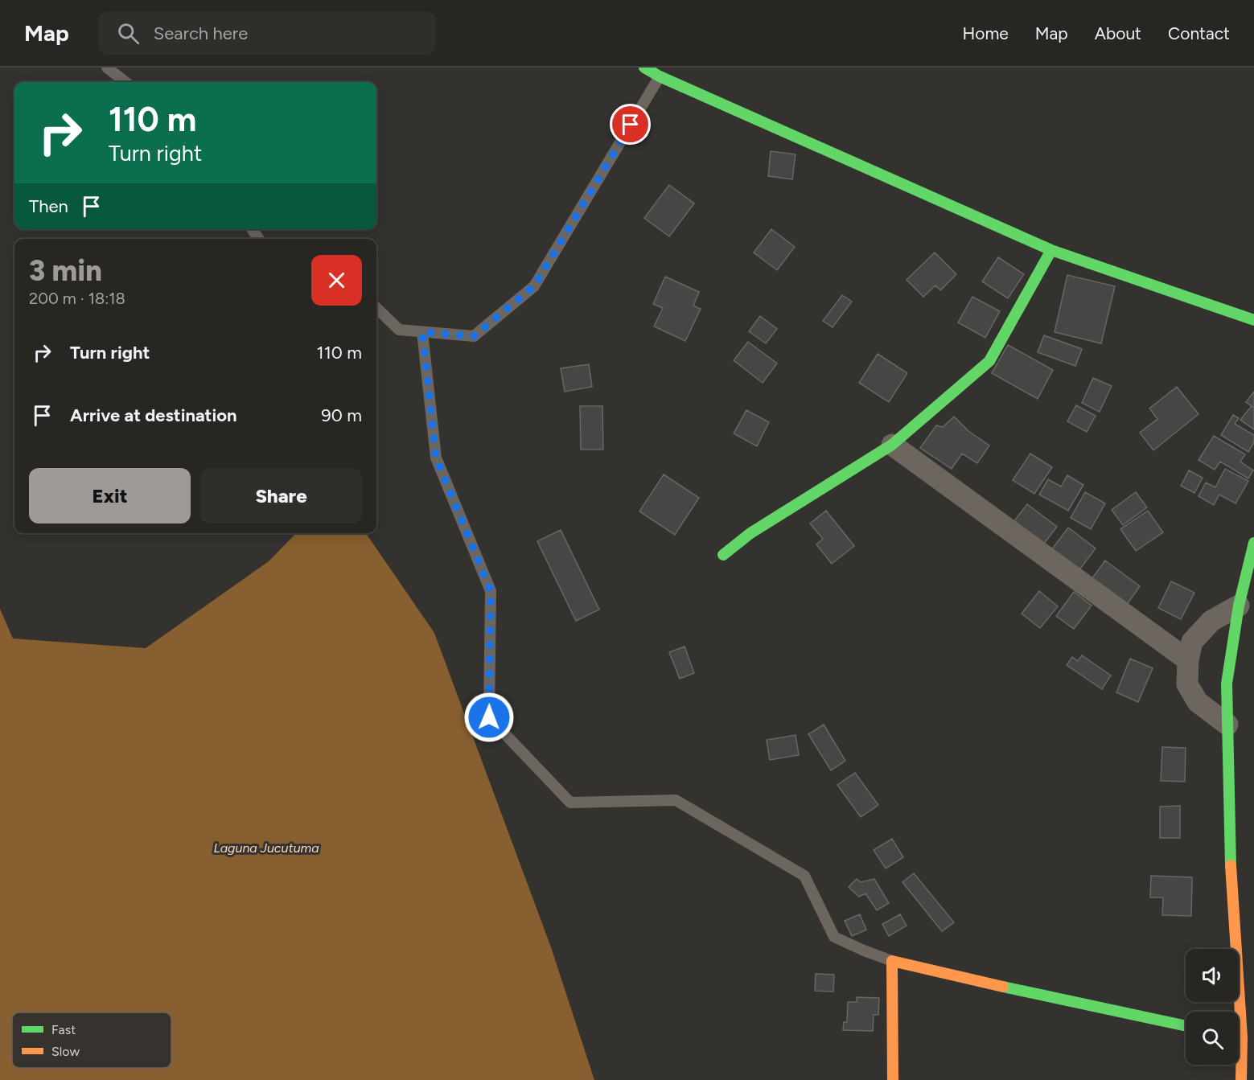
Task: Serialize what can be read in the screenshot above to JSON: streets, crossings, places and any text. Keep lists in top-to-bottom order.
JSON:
{
  "water": ["Laguna Jucutuma"],
  "legend": ["Fast", "Slow"],
  "page": {
    "header": "Map",
    "search": "Search here",
    "nav": [
      "Home",
      "Map",
      "About",
      "Contact"
    ],
    "turn": ["110 m", "Turn right"],
    "then": "Then",
    "heading": ["3 min", "200 m · 18:18"],
    "list": [
      {
        "name": "Turn right",
        "value": "110 m"
      },
      {
        "name": "Arrive at destination",
        "value": "90 m"
      }
    ],
    "buttons": ["Exit", "Share"]
  }
}
